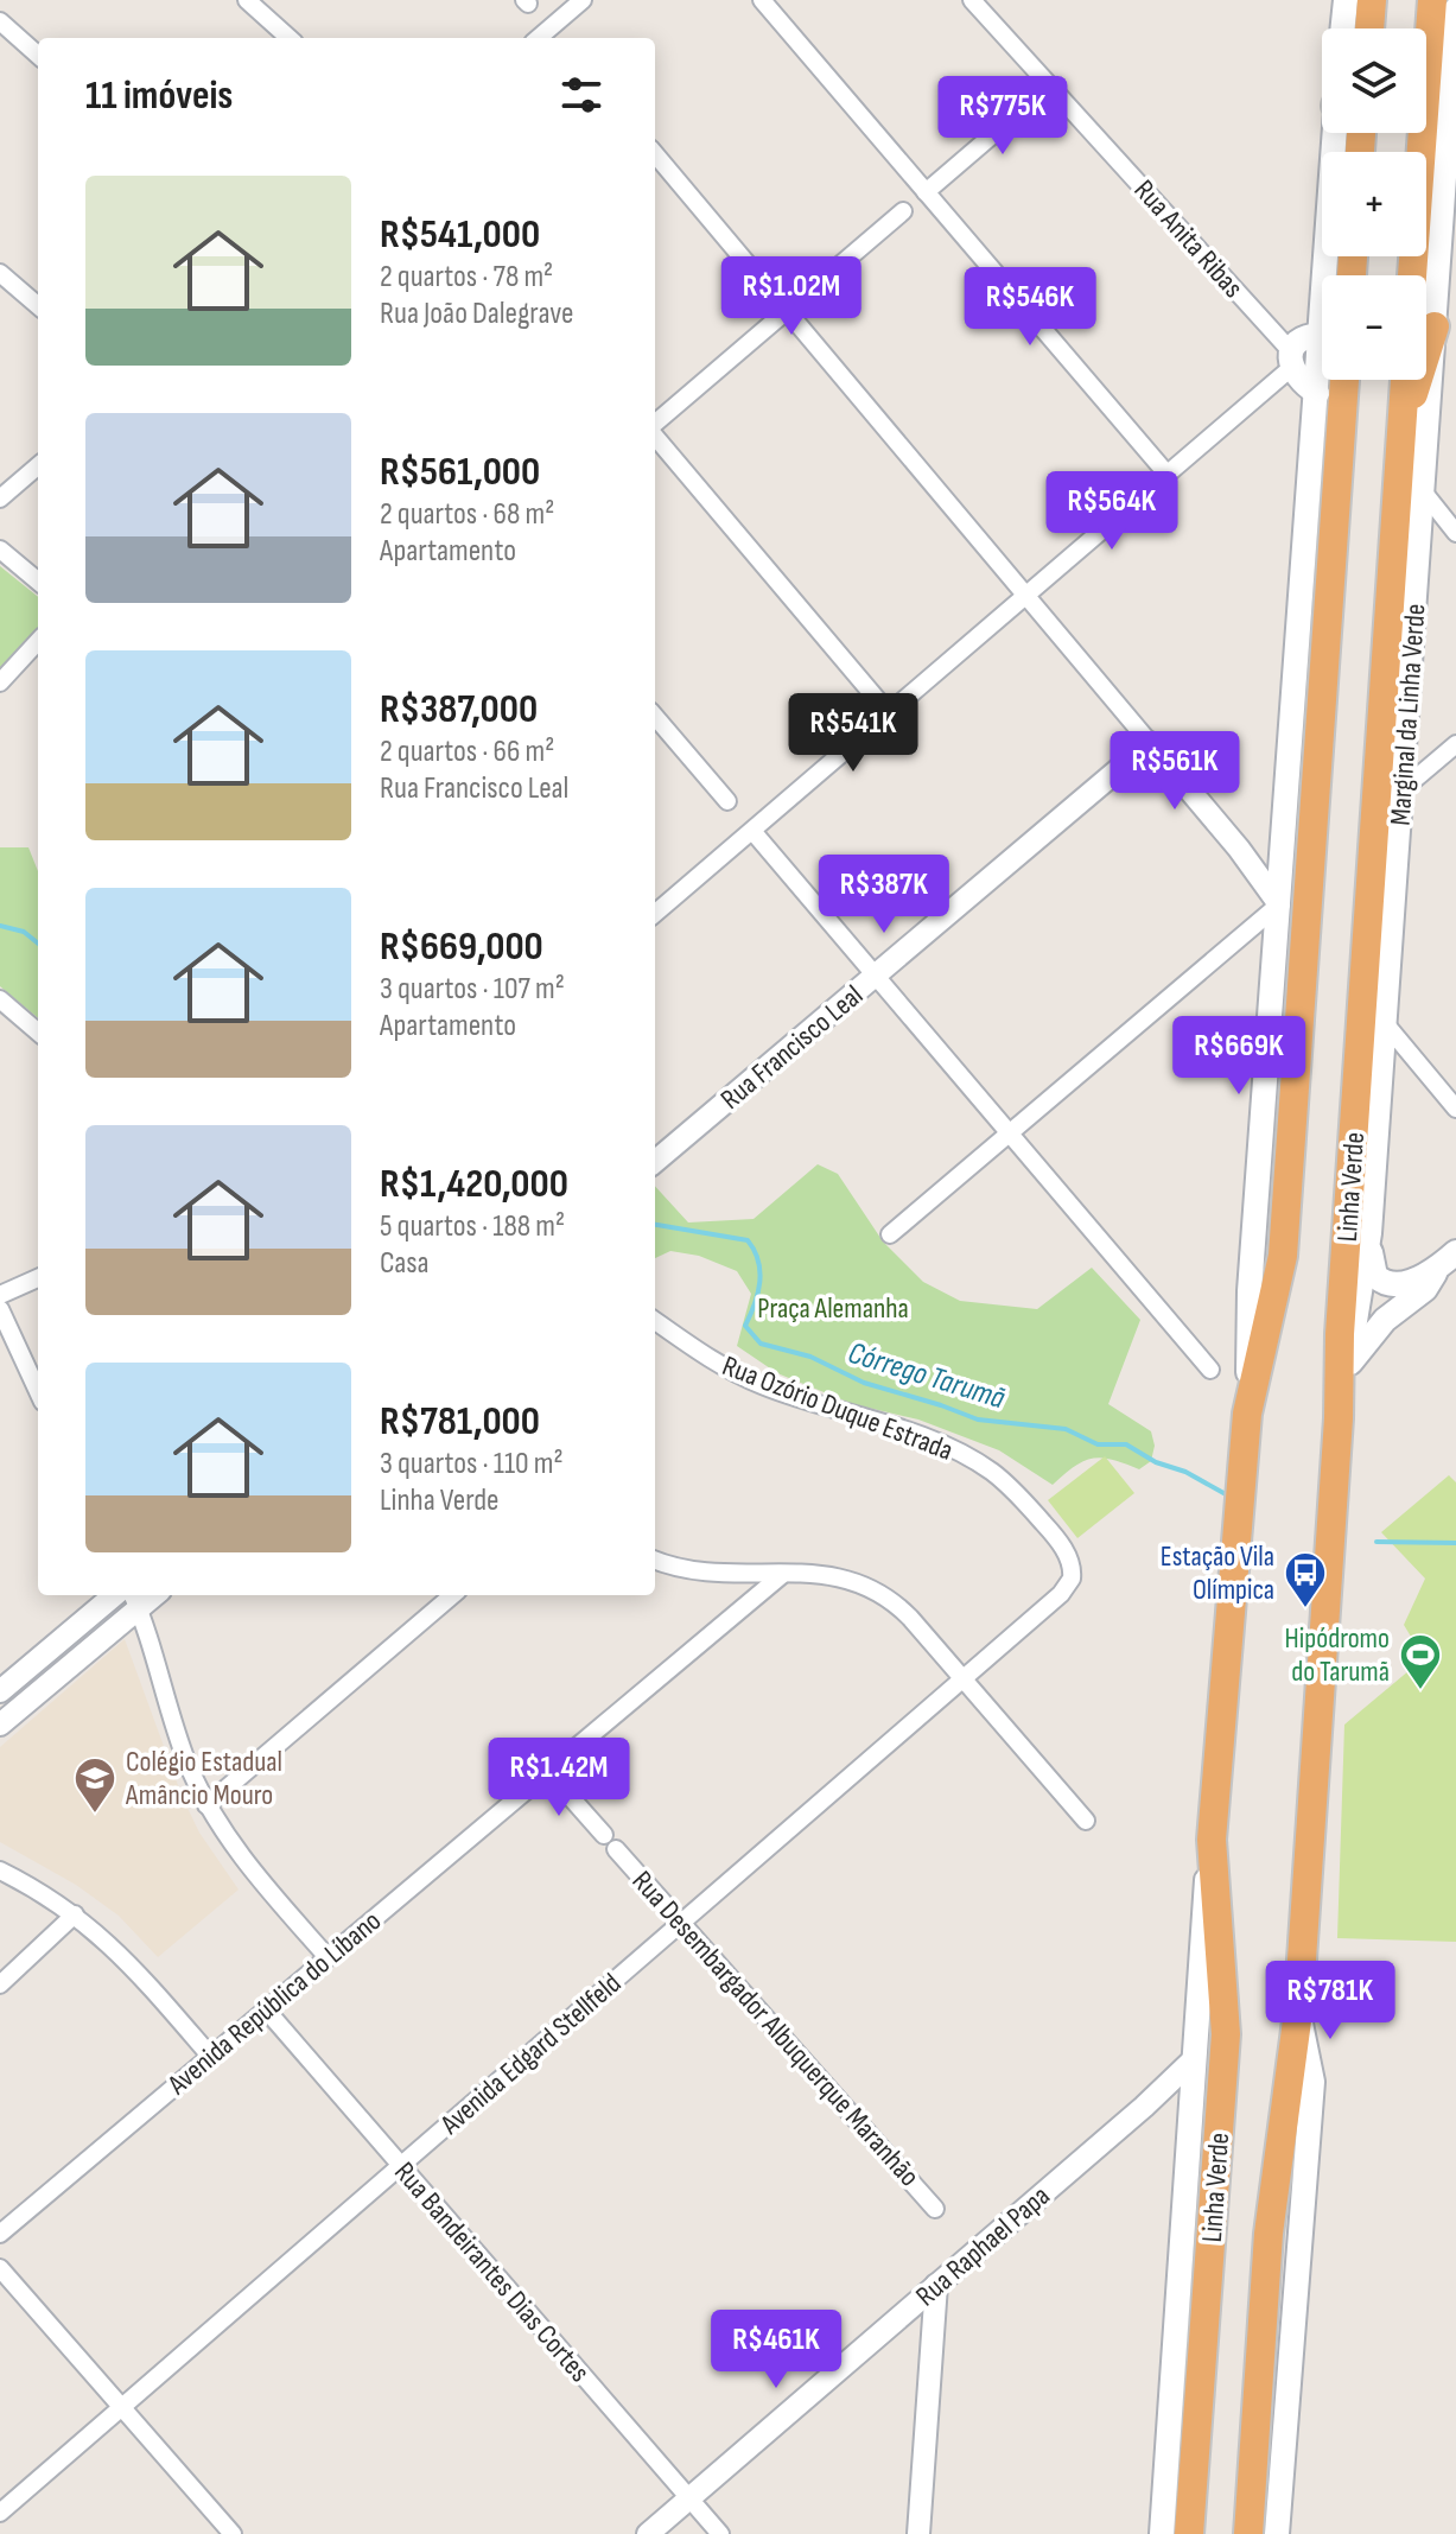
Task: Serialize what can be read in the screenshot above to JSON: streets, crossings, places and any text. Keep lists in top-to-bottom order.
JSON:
{
  "streets": {
    "highway": ["Linha Verde"],
    "main road": ["Marginal da Linha Verde"],
    "street": [
      "Rua Anita Ribas",
      "Rua Francisco Leal",
      "Rua Ozório Duque Estrada",
      "Avenida República do Líbano",
      "Rua Desembargador Albuquerque Maranhão",
      "Avenida Edgard Stellfeld",
      "Rua Raphael Papa",
      "Rua Bandeirantes Dias Cortes"
    ]
  },
  "crossings": [
    ["Marginal da Linha Verde", "Linha Verde"],
    ["Linha Verde", "Rua Raphael Papa"],
    ["Rua Ozório Duque Estrada", "Avenida Edgard Stellfeld"],
    ["Avenida República do Líbano", "Rua Desembargador Albuquerque Maranhão"],
    ["Avenida República do Líbano", "Rua Bandeirantes Dias Cortes"],
    ["Rua Desembargador Albuquerque Maranhão", "Avenida Edgard Stellfeld"],
    ["Avenida Edgard Stellfeld", "Rua Bandeirantes Dias Cortes"],
    ["Rua Raphael Papa", "Rua Bandeirantes Dias Cortes"]
  ],
  "water": ["Córrego Tarumã"],
  "parks": ["Praça Alemanha"],
  "places": {
    "bus stop": ["Estação Vila Olímpica"],
    "sports": ["Hipódromo do Tarumã"],
    "school or university": ["Colégio Estadual Amâncio Mouro"]
  },
  "page": {
    "map_buttons": ["+", "−"],
    "heading": "11 imóveis",
    "price": [
      "R$775K",
      "R$1.02M",
      "R$546K",
      "R$564K",
      "R$541K",
      "R$561K",
      "R$387K",
      "R$669K",
      "R$1.42M",
      "R$781K",
      "R$461K"
    ],
    "list": [
      {
        "name": "R$541,000",
        "note": "2 quartos · 78 m² · Rua João Dalegrave"
      },
      {
        "name": "R$561,000",
        "note": "2 quartos · 68 m² · Apartamento"
      },
      {
        "name": "R$387,000",
        "note": "2 quartos · 66 m² · Rua Francisco Leal"
      },
      {
        "name": "R$669,000",
        "note": "3 quartos · 107 m² · Apartamento"
      },
      {
        "name": "R$1,420,000",
        "note": "5 quartos · 188 m² · Casa"
      },
      {
        "name": "R$781,000",
        "note": "3 quartos · 110 m² · Linha Verde"
      }
    ]
  }
}
